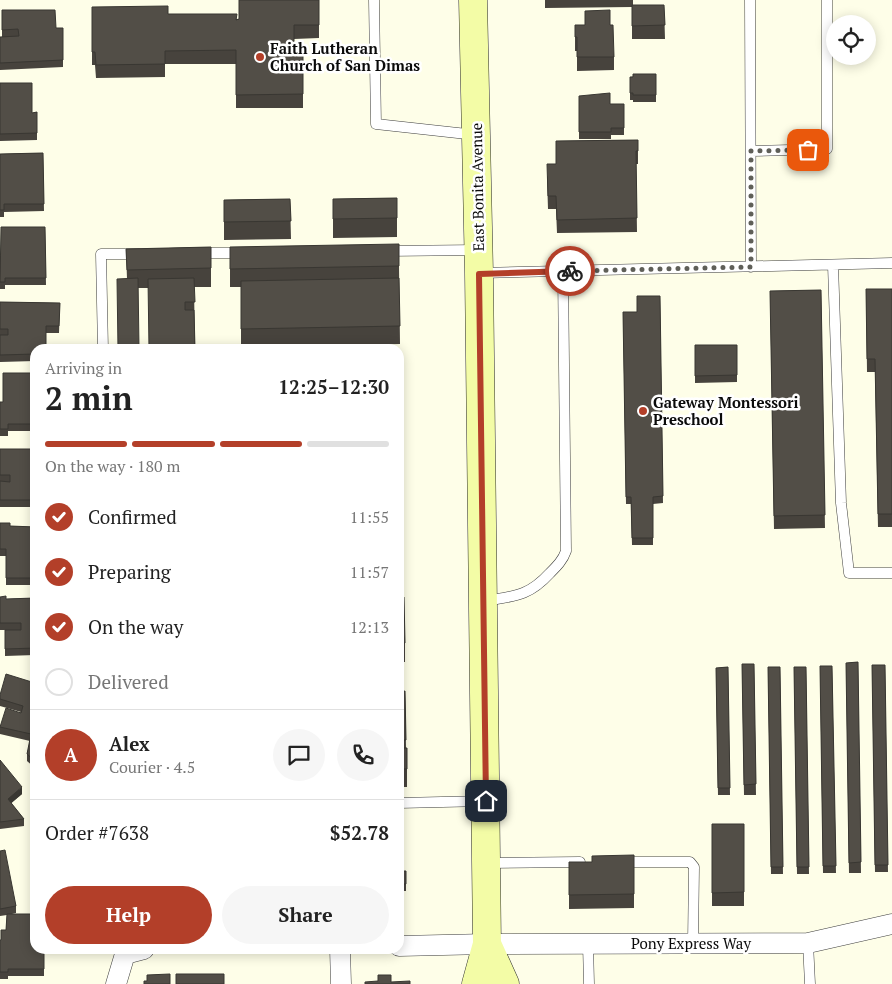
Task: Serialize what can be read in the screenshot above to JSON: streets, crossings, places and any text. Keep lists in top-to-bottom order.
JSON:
{
  "streets": {
    "main road": ["East Bonita Avenue"],
    "street": ["Pony Express Way"]
  },
  "crossings": [
    ["East Bonita Avenue", "Pony Express Way"]
  ],
  "places": ["Faith Lutheran Church of San Dimas", "Gateway Montessori Preschool"],
  "page": {
    "heading": ["2 min", "Arriving in", "12:25–12:30"],
    "panel": [
      "Alex",
      "Courier · 4.5",
      "Order #7638",
      "$52.78"
    ],
    "bar": "On the way · 180 m",
    "list": [
      ["Confirmed", "11:55"],
      ["Preparing", "11:57"],
      ["On the way", "12:13"],
      "Delivered"
    ],
    "round": "A",
    "buttons": ["Help", "Share"]
  }
}
